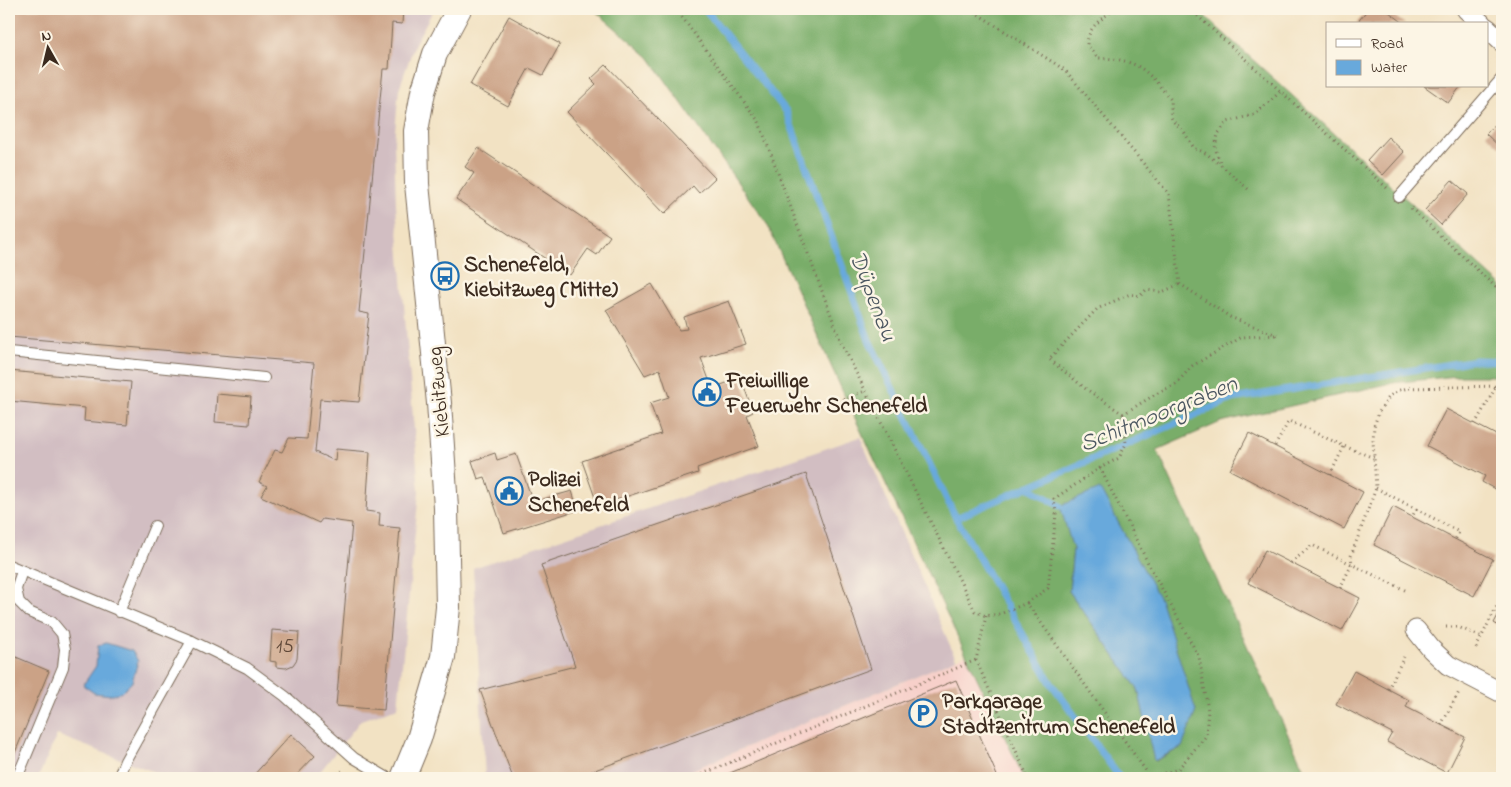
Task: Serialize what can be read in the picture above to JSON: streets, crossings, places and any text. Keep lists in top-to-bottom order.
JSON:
{
  "streets": {
    "street": ["Kiebitzweg"]
  },
  "water": ["Düpenau", "Schitmoorgraben"],
  "places": {
    "bus stop": ["Schenefeld, Kiebitzweg (Mitte)"],
    "public building": ["Freiwillige Feuerwehr Schenefeld", "Polizei Schenefeld"],
    "parking": ["Parkgarage Stadtzentrum Schenefeld"]
  },
  "house_numbers": ["15"],
  "legend": ["Road", "Water"],
  "north": "top"
}
